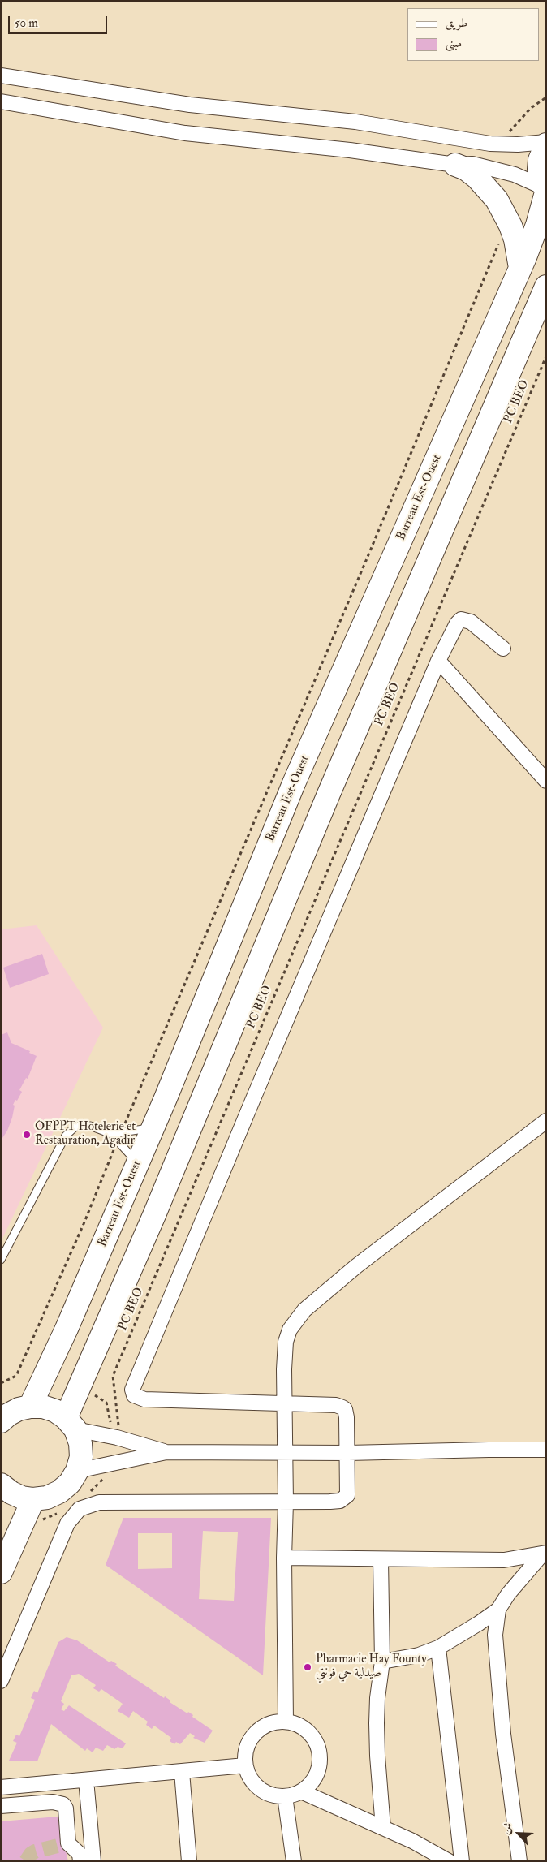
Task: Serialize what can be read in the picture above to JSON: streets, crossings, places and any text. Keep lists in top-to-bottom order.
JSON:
{
  "streets": {
    "main road": ["Barreau Est-Ouest"],
    "path": ["PC BEO"]
  },
  "places": ["OFPPT Hotelerie et Restauration, Agadir", "Pharmacie Hay Founty صيدلية حي فونتي"],
  "legend": ["طريق", "مبنى"],
  "scale_bar": "50 m",
  "north": "top left"
}
